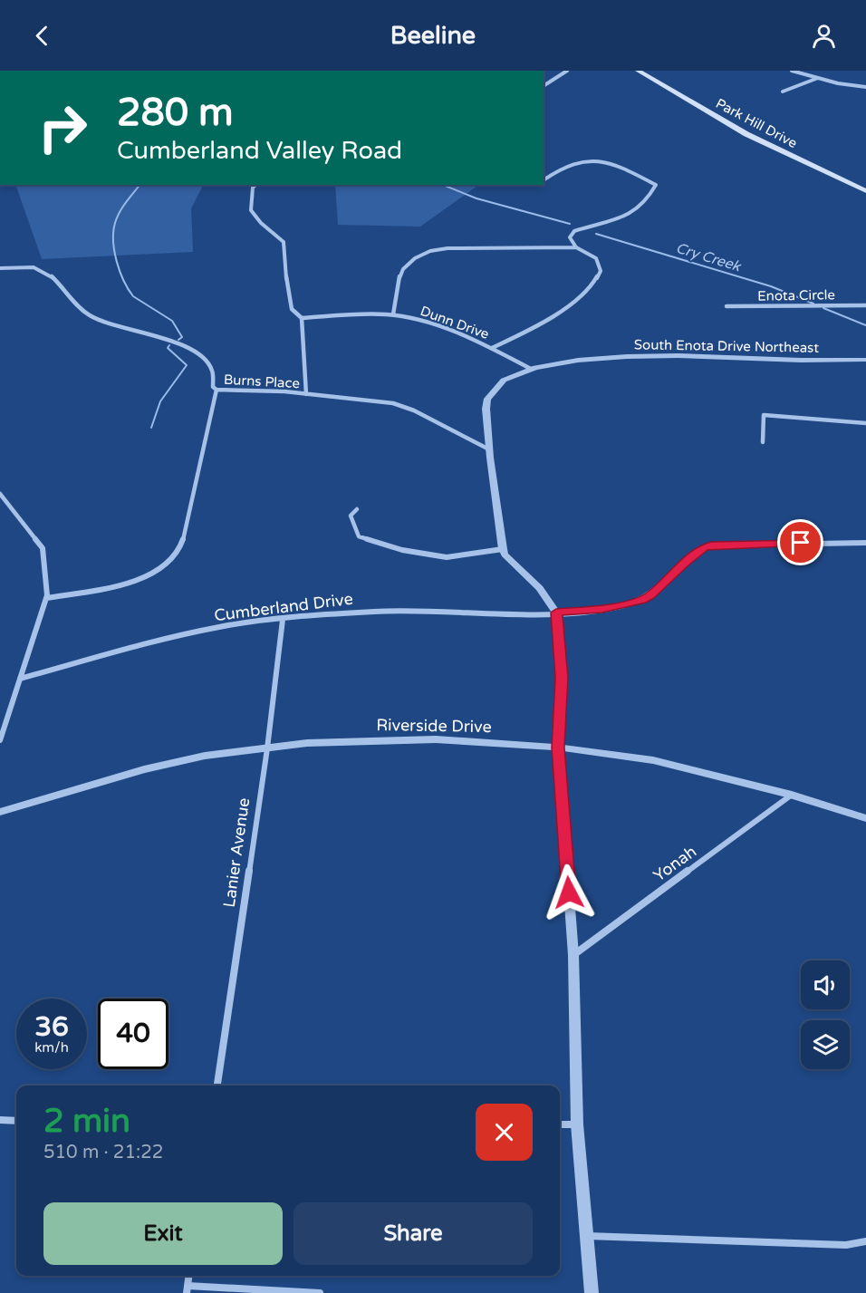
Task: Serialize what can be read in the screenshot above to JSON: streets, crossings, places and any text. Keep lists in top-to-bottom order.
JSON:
{
  "streets": {
    "main road": ["Park Hill Drive"],
    "street": [
      "Enota Circle",
      "Dunn Drive",
      "South Enota Drive Northeast",
      "Burns Place",
      "Cumberland Drive",
      "Riverside Drive",
      "Lanier Avenue",
      "Yonah"
    ]
  },
  "crossings": [
    ["Dunn Drive", "South Enota Drive Northeast"],
    ["South Enota Drive Northeast", "Burns Place"],
    ["Cumberland Drive", "Lanier Avenue"],
    ["Riverside Drive", "Lanier Avenue"],
    ["Riverside Drive", "Yonah"]
  ],
  "water": ["Cry Creek"],
  "page": {
    "header": "Beeline",
    "turn": ["280 m", "Cumberland Valley Road"],
    "speed": "36 km/h",
    "limit": "40",
    "heading": ["2 min", "510 m · 21:22"],
    "buttons": ["Exit", "Share"]
  }
}
